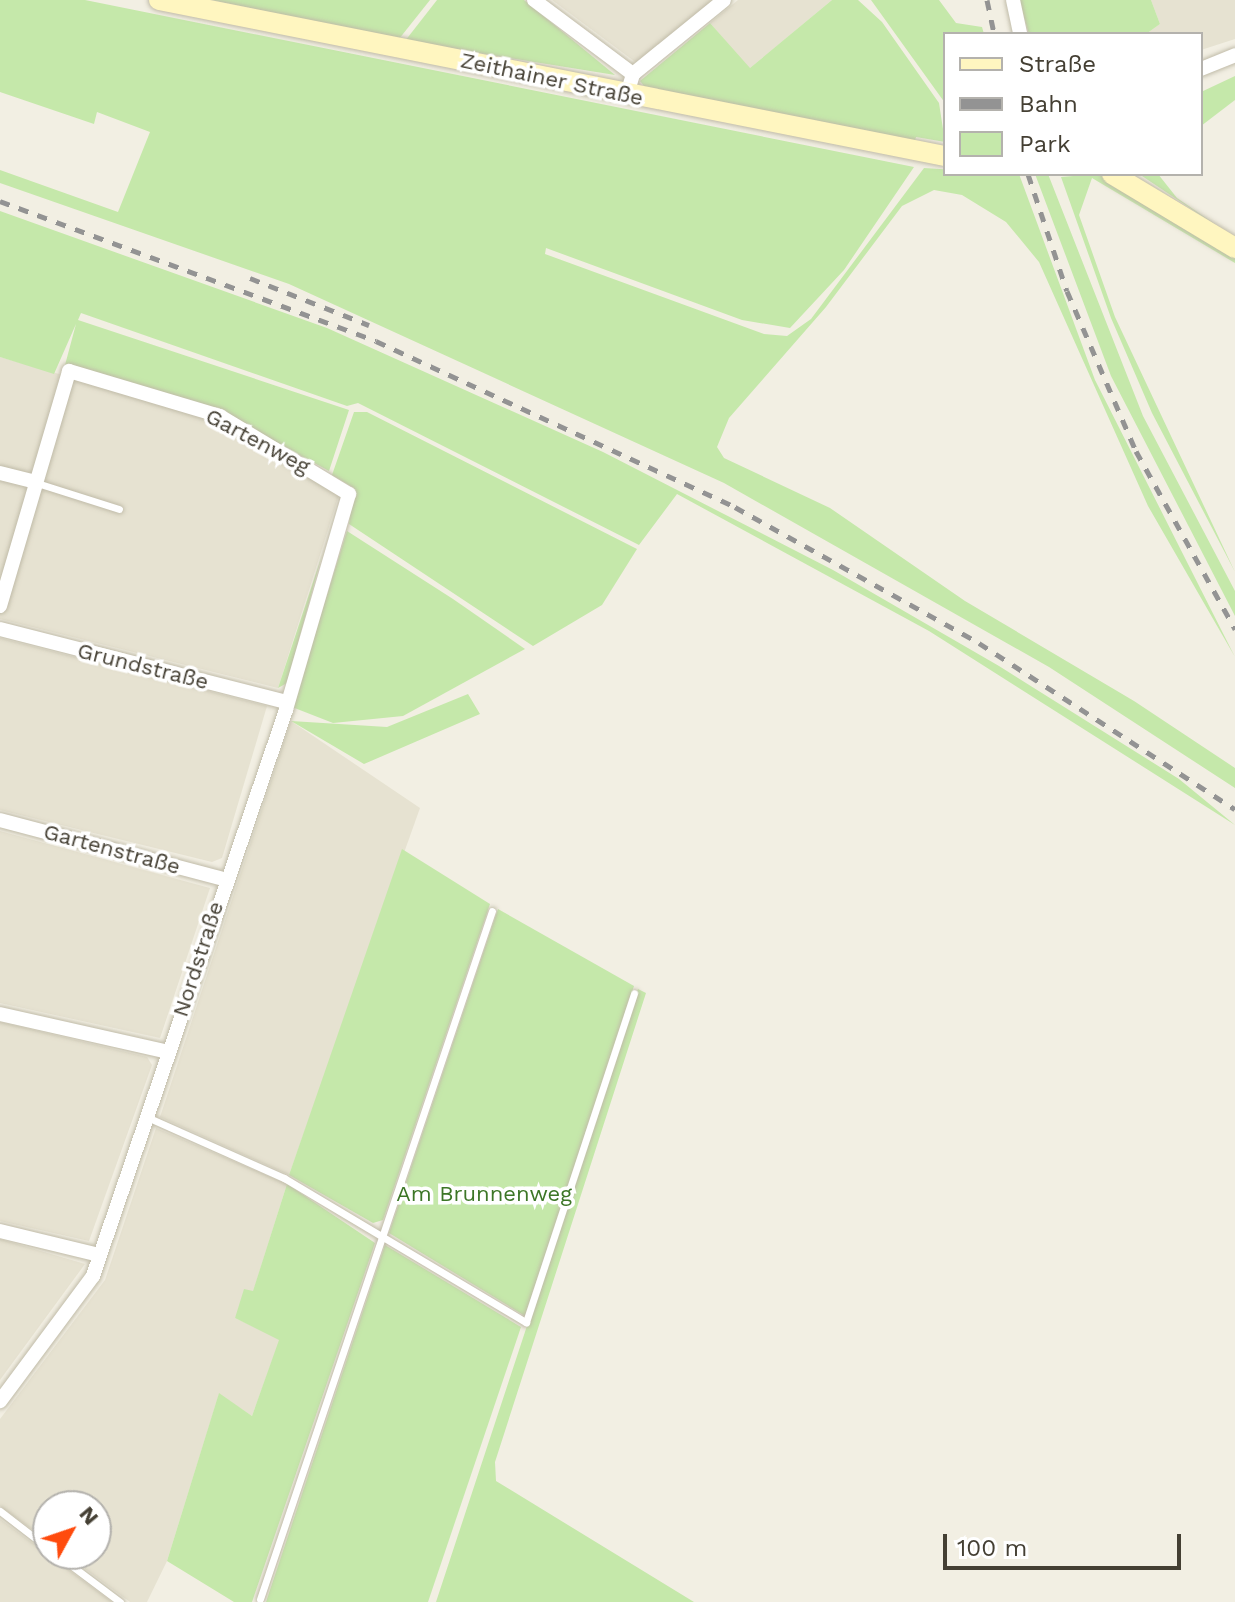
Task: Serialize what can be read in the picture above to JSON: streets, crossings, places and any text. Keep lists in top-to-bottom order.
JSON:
{
  "streets": {
    "street": [
      "Zeithainer Straße",
      "Gartenweg",
      "Grundstraße",
      "Gartenstraße",
      "Nordstraße"
    ]
  },
  "crossings": [
    ["Gartenweg", "Nordstraße"],
    ["Grundstraße", "Nordstraße"],
    ["Gartenstraße", "Nordstraße"]
  ],
  "parks": ["Am Brunnenweg"],
  "legend": ["Straße", "Bahn", "Park"],
  "scale_bar": "100 m",
  "north": "top right"
}
